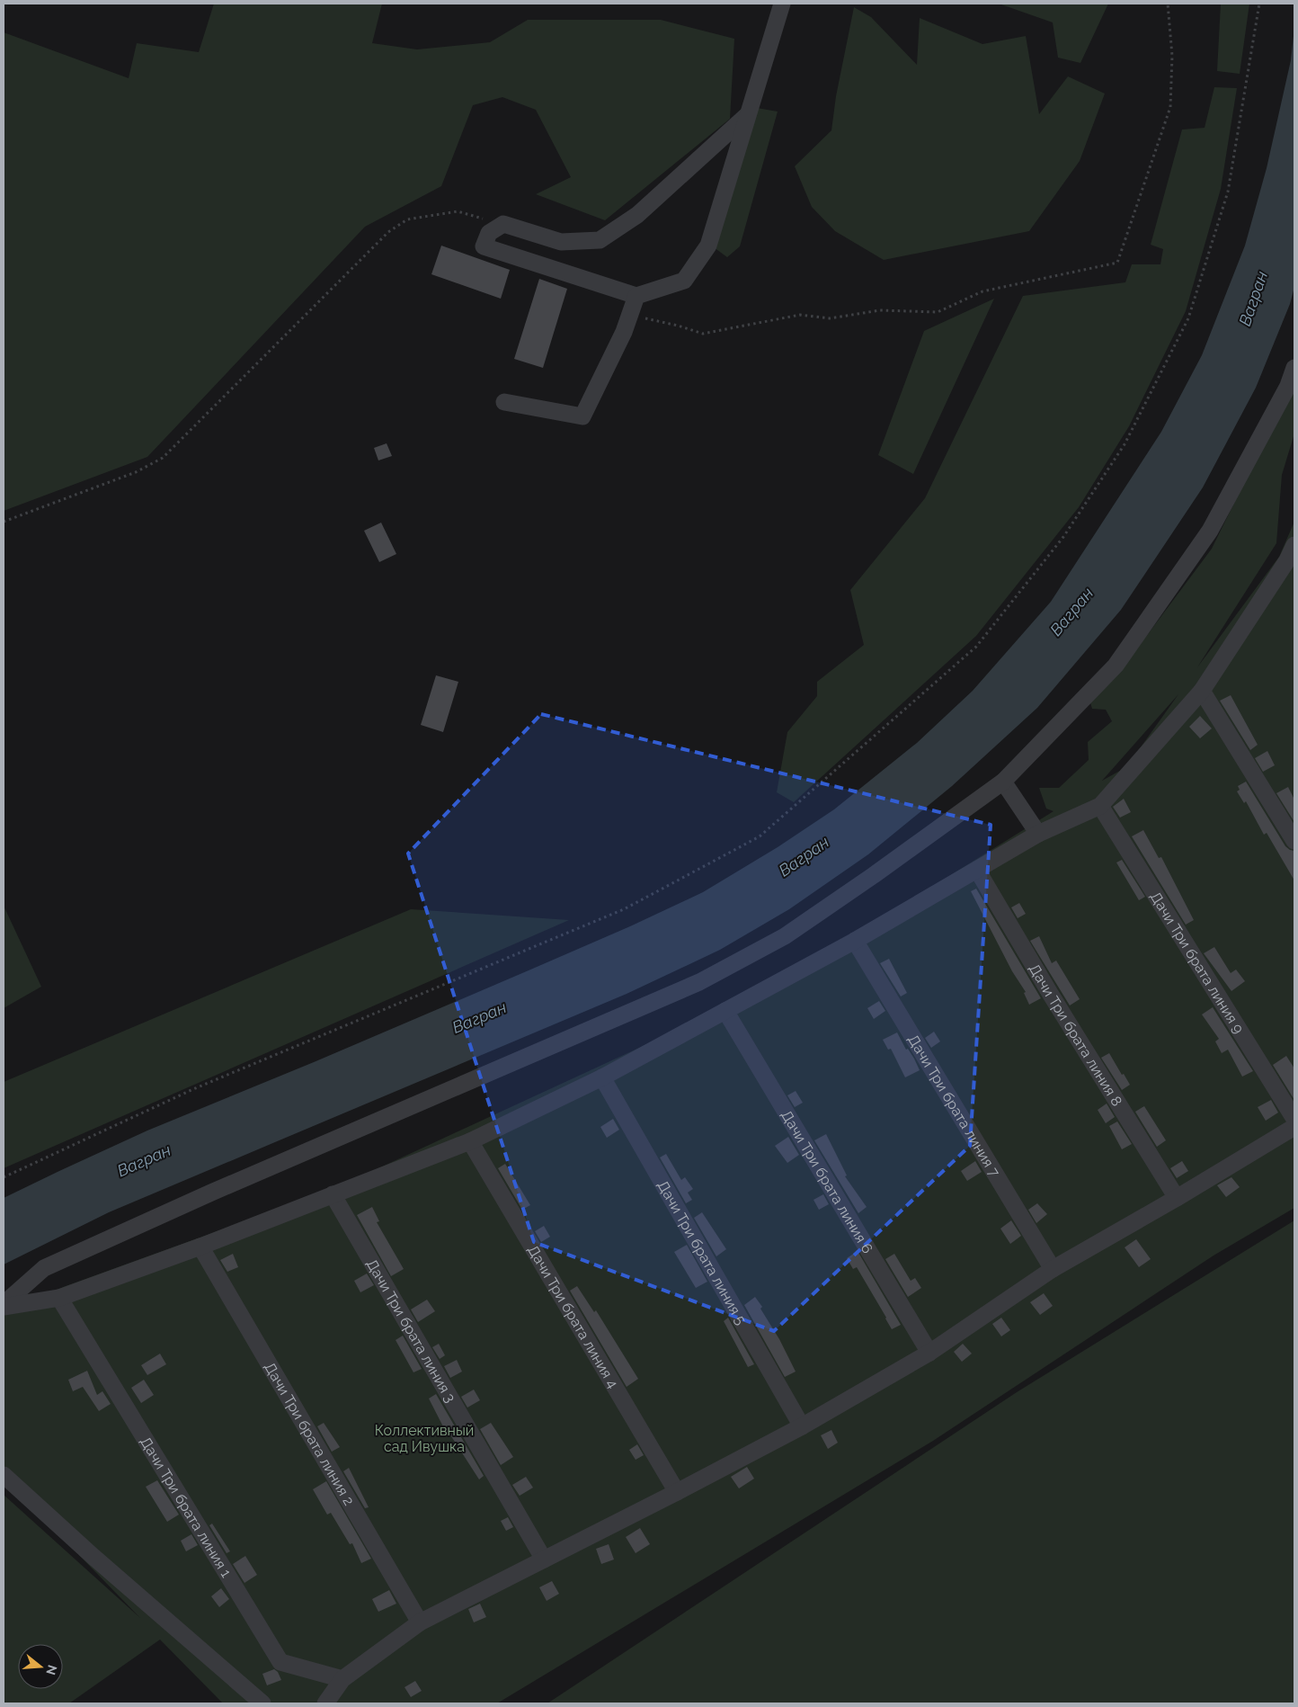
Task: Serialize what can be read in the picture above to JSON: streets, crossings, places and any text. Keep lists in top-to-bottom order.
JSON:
{
  "streets": {
    "street": [
      "Дачи Три брата линия 9",
      "Дачи Три брата линия 8",
      "Дачи Три брата линия 7",
      "Дачи Три брата линия 6",
      "Дачи Три брата линия 5",
      "Дачи Три брата линия 4",
      "Дачи Три брата линия 3",
      "Дачи Три брата линия 2",
      "Дачи Три брата линия 1"
    ]
  },
  "water": ["Вагран"],
  "parks": ["Коллективный сад Ивушка"],
  "north": "right"
}
